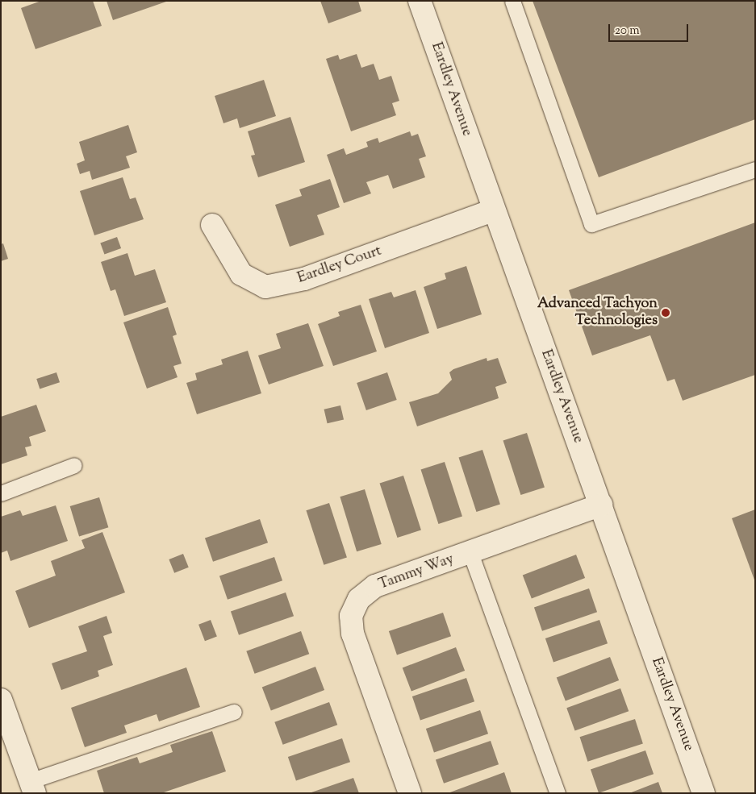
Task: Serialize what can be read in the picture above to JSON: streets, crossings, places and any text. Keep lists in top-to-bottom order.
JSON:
{
  "streets": {
    "street": ["Eardley Avenue", "Eardley Court", "Tammy Way"]
  },
  "crossings": [
    ["Eardley Avenue", "Eardley Court"],
    ["Eardley Avenue", "Tammy Way"]
  ],
  "places": ["Advanced Tachyon Technologies"],
  "scale_bar": "20 m"
}
